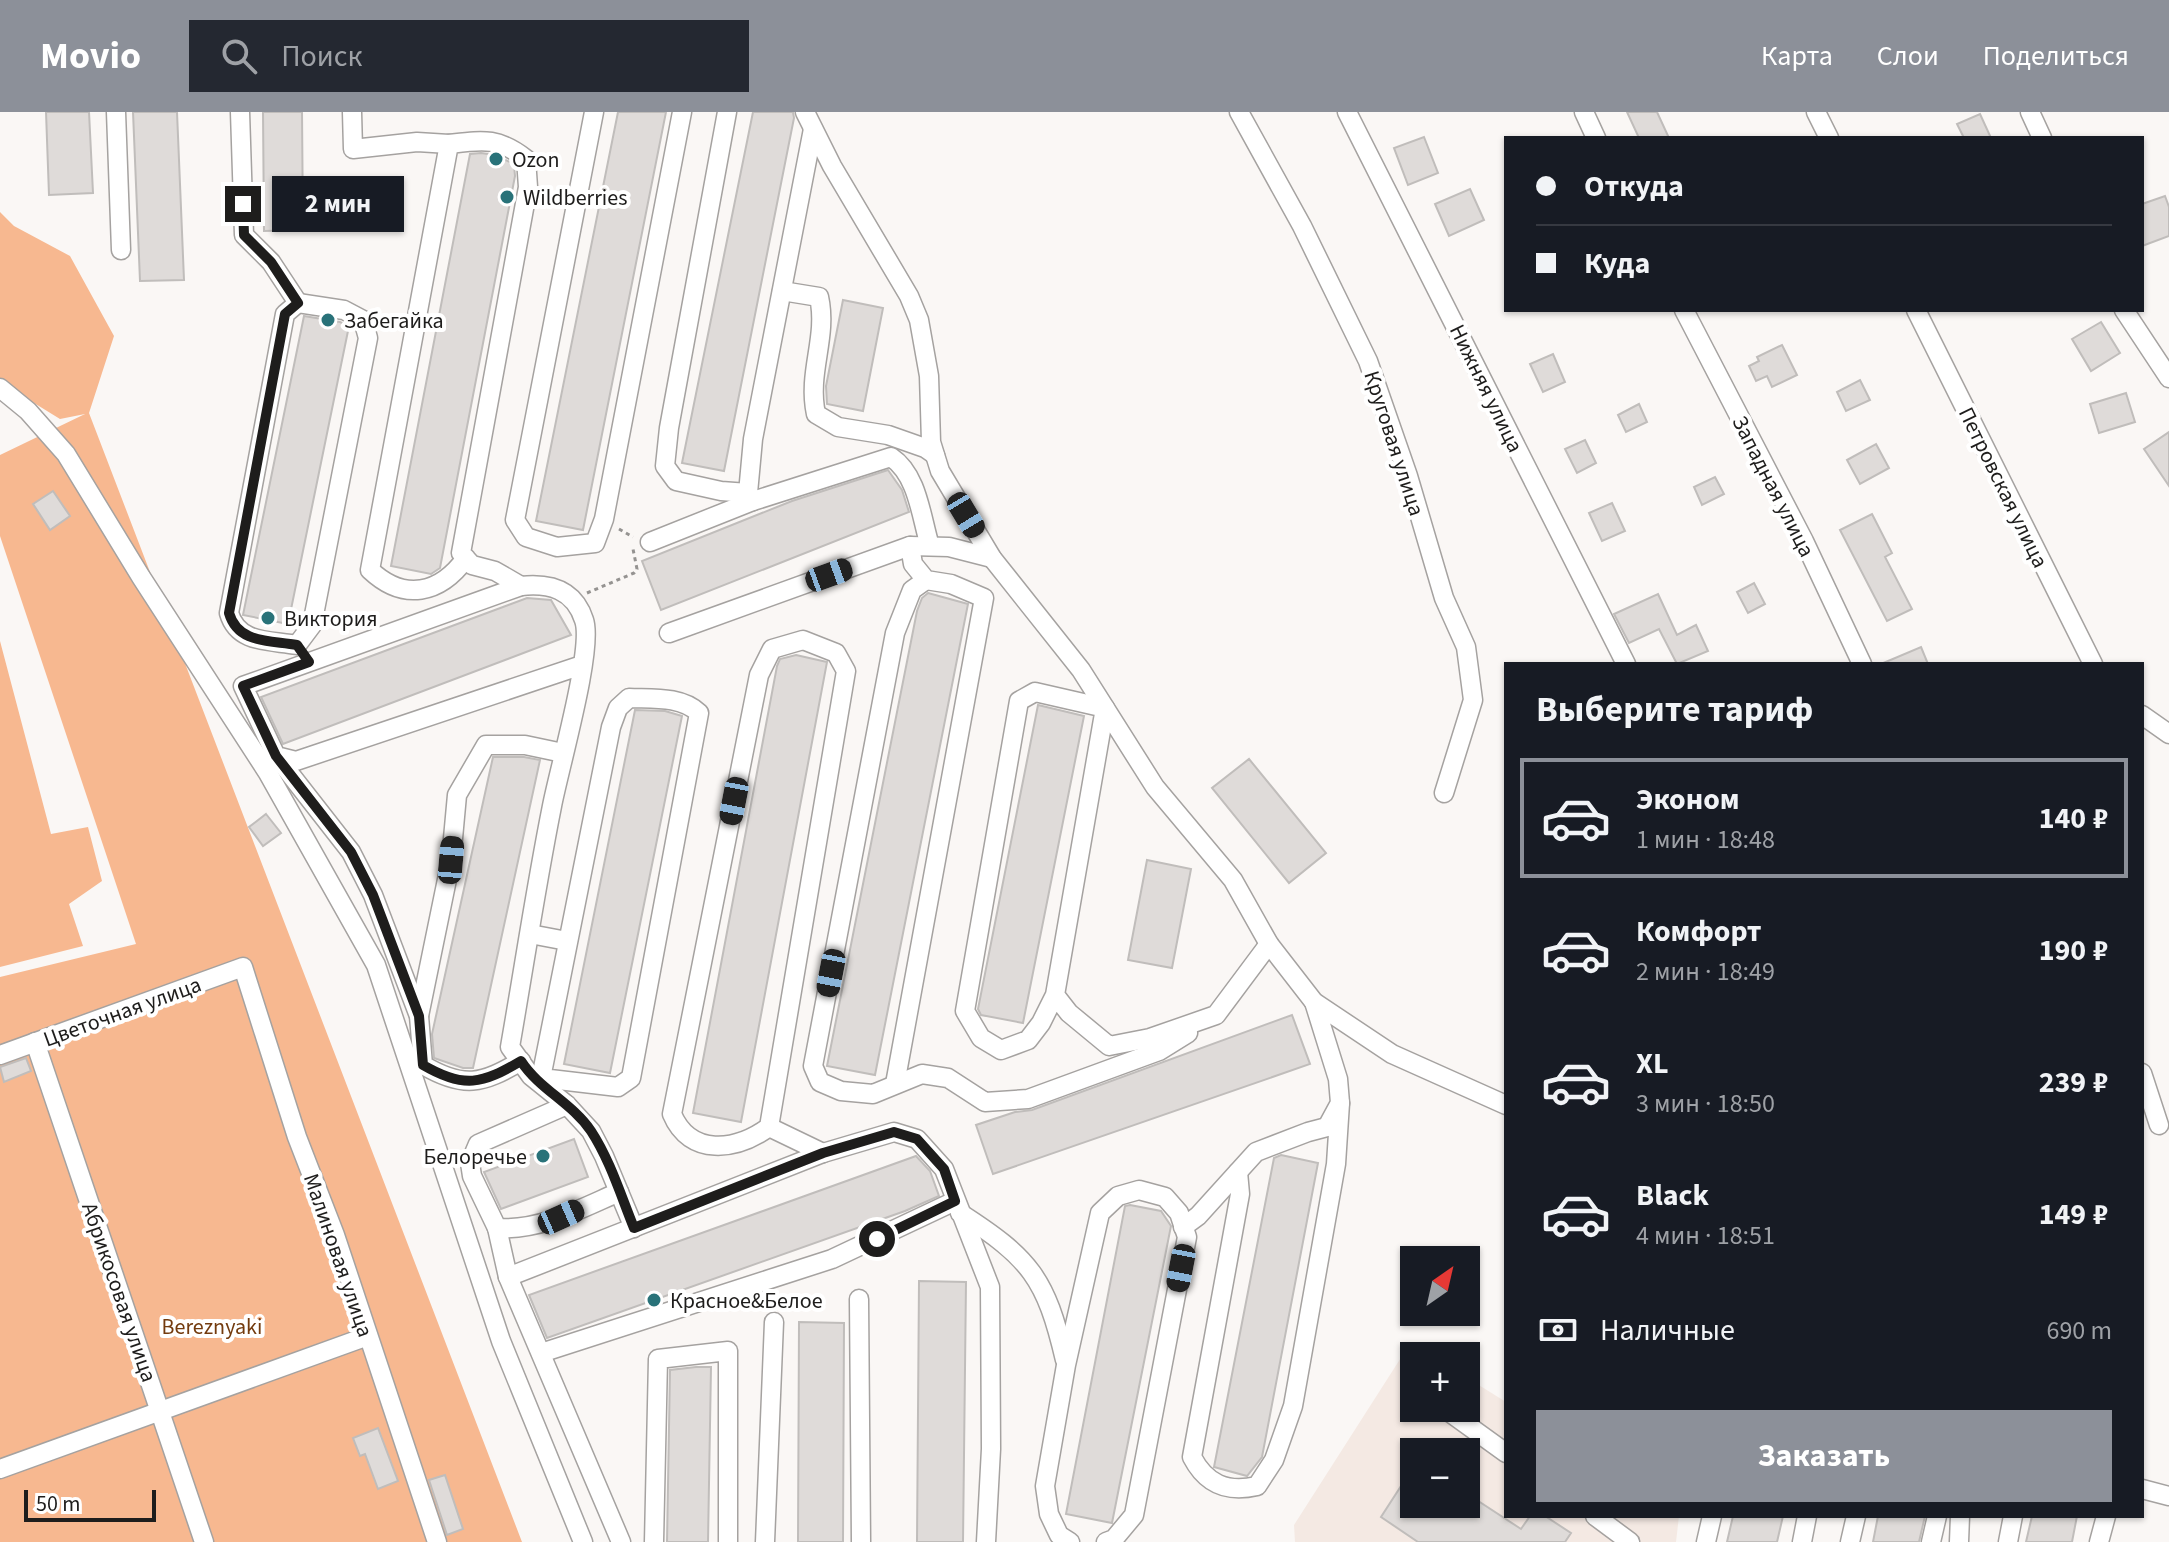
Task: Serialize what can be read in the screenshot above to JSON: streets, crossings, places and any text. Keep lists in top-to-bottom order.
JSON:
{
  "streets": {
    "street": [
      "Нижняя улица",
      "Круговая улица",
      "Западная улица",
      "Петровская улица",
      "Цветочная улица",
      "Малиновая улица",
      "Абрикосовая улица"
    ]
  },
  "crossings": [
    ["Цветочная улица", "Малиновая улица"],
    ["Цветочная улица", "Абрикосовая улица"]
  ],
  "parks": ["Bereznyaki"],
  "places": [
    "Ozon",
    "Wildberries",
    "Забегайка",
    "Виктория",
    "Белоречье",
    "Красное&Белое"
  ],
  "scale_bar": "50 m",
  "north": "top right",
  "page": {
    "header": "Movio",
    "search": "Поиск",
    "nav": ["Карта", "Слои", "Поделиться"],
    "banner": ["Откуда", "Куда"],
    "bubble": "2 мин",
    "heading": "Выберите тариф",
    "list": [
      {
        "name": "Эконом",
        "note": "1 мин · 18:48",
        "value": "140 ₽"
      },
      {
        "name": "Комфорт",
        "note": "2 мин · 18:49",
        "value": "190 ₽"
      },
      {
        "name": "XL",
        "note": "3 мин · 18:50",
        "value": "239 ₽"
      },
      {
        "name": "Black",
        "note": "4 мин · 18:51",
        "value": "149 ₽"
      }
    ],
    "map_buttons": ["+", "−"],
    "pay": ["Наличные", "690 m"],
    "buttons": "Заказать",
    "scale": "50 m"
  }
}
